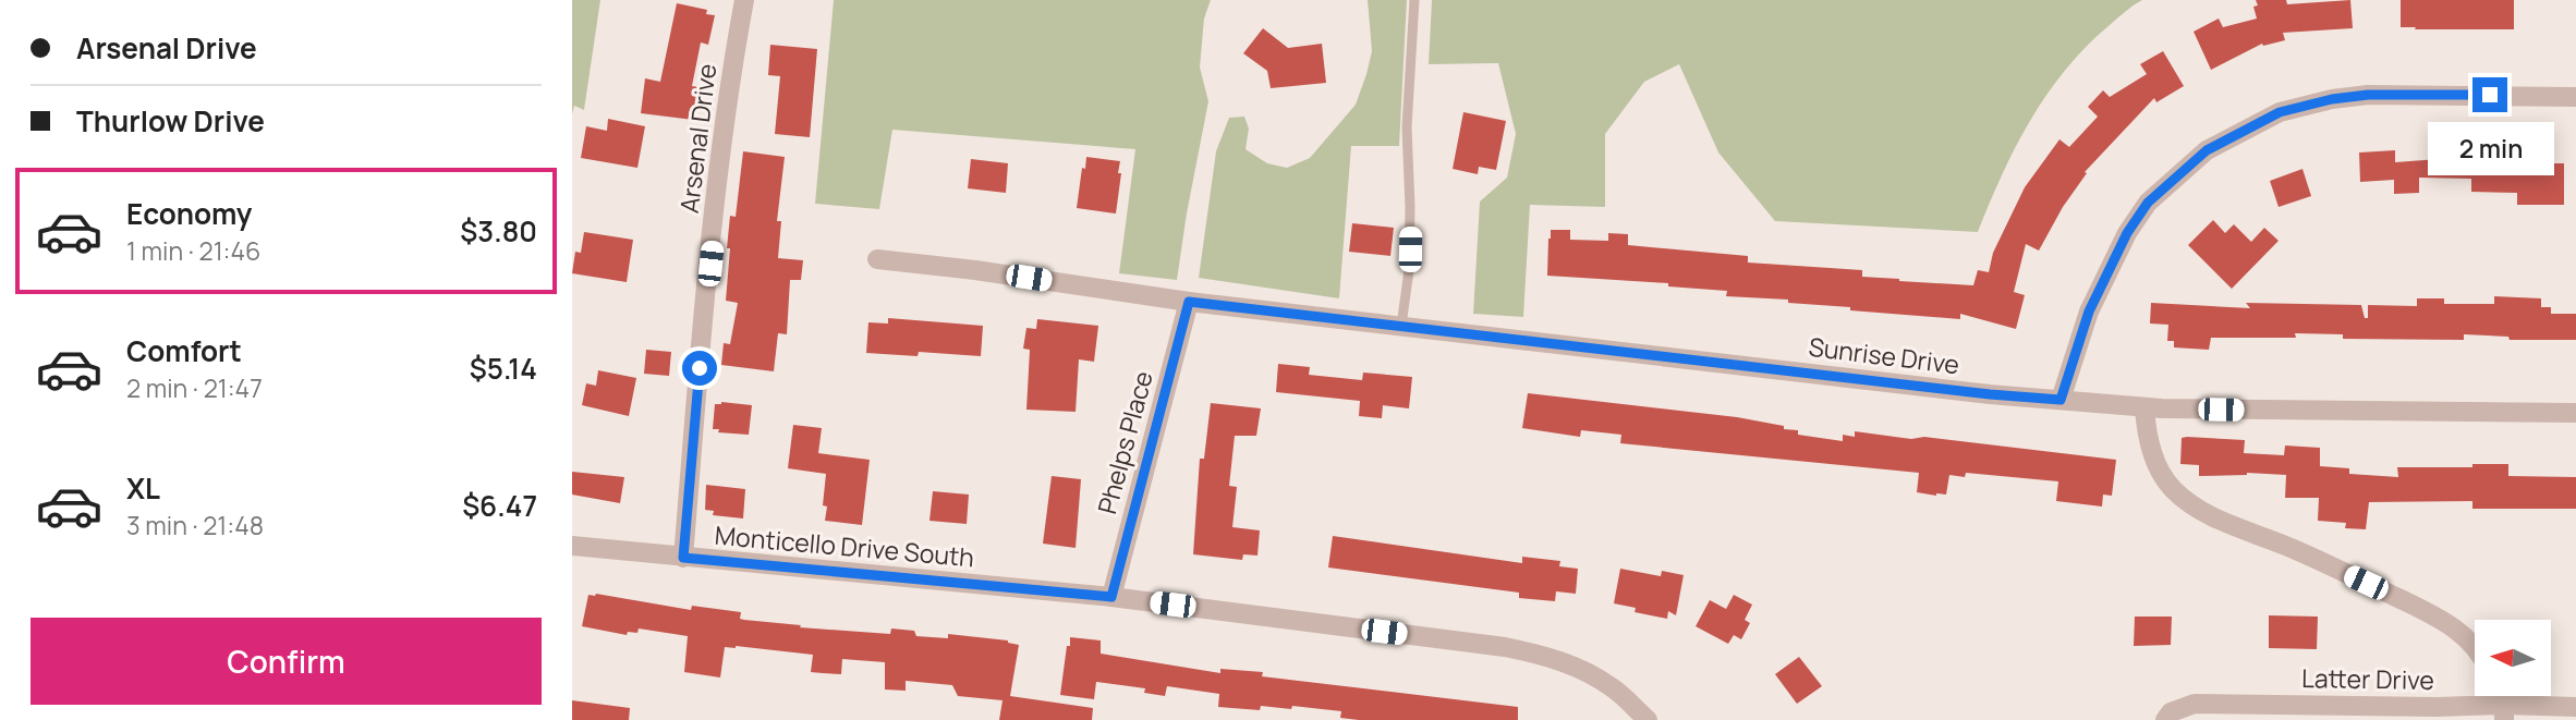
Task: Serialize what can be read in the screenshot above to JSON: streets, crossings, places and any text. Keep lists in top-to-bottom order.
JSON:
{
  "streets": {
    "street": [
      "Arsenal Drive",
      "Sunrise Drive",
      "Phelps Place",
      "Monticello Drive South",
      "Latter Drive"
    ]
  },
  "crossings": [
    ["Arsenal Drive", "Monticello Drive South"],
    ["Sunrise Drive", "Phelps Place"],
    ["Phelps Place", "Monticello Drive South"]
  ],
  "north": "left",
  "page": {
    "banner": ["Arsenal Drive", "Thurlow Drive"],
    "bubble": "2 min",
    "list": [
      {
        "name": "Economy",
        "note": "1 min · 21:46",
        "value": "$3.80"
      },
      {
        "name": "Comfort",
        "note": "2 min · 21:47",
        "value": "$5.14"
      },
      {
        "name": "XL",
        "note": "3 min · 21:48",
        "value": "$6.47"
      }
    ],
    "buttons": "Confirm"
  }
}
